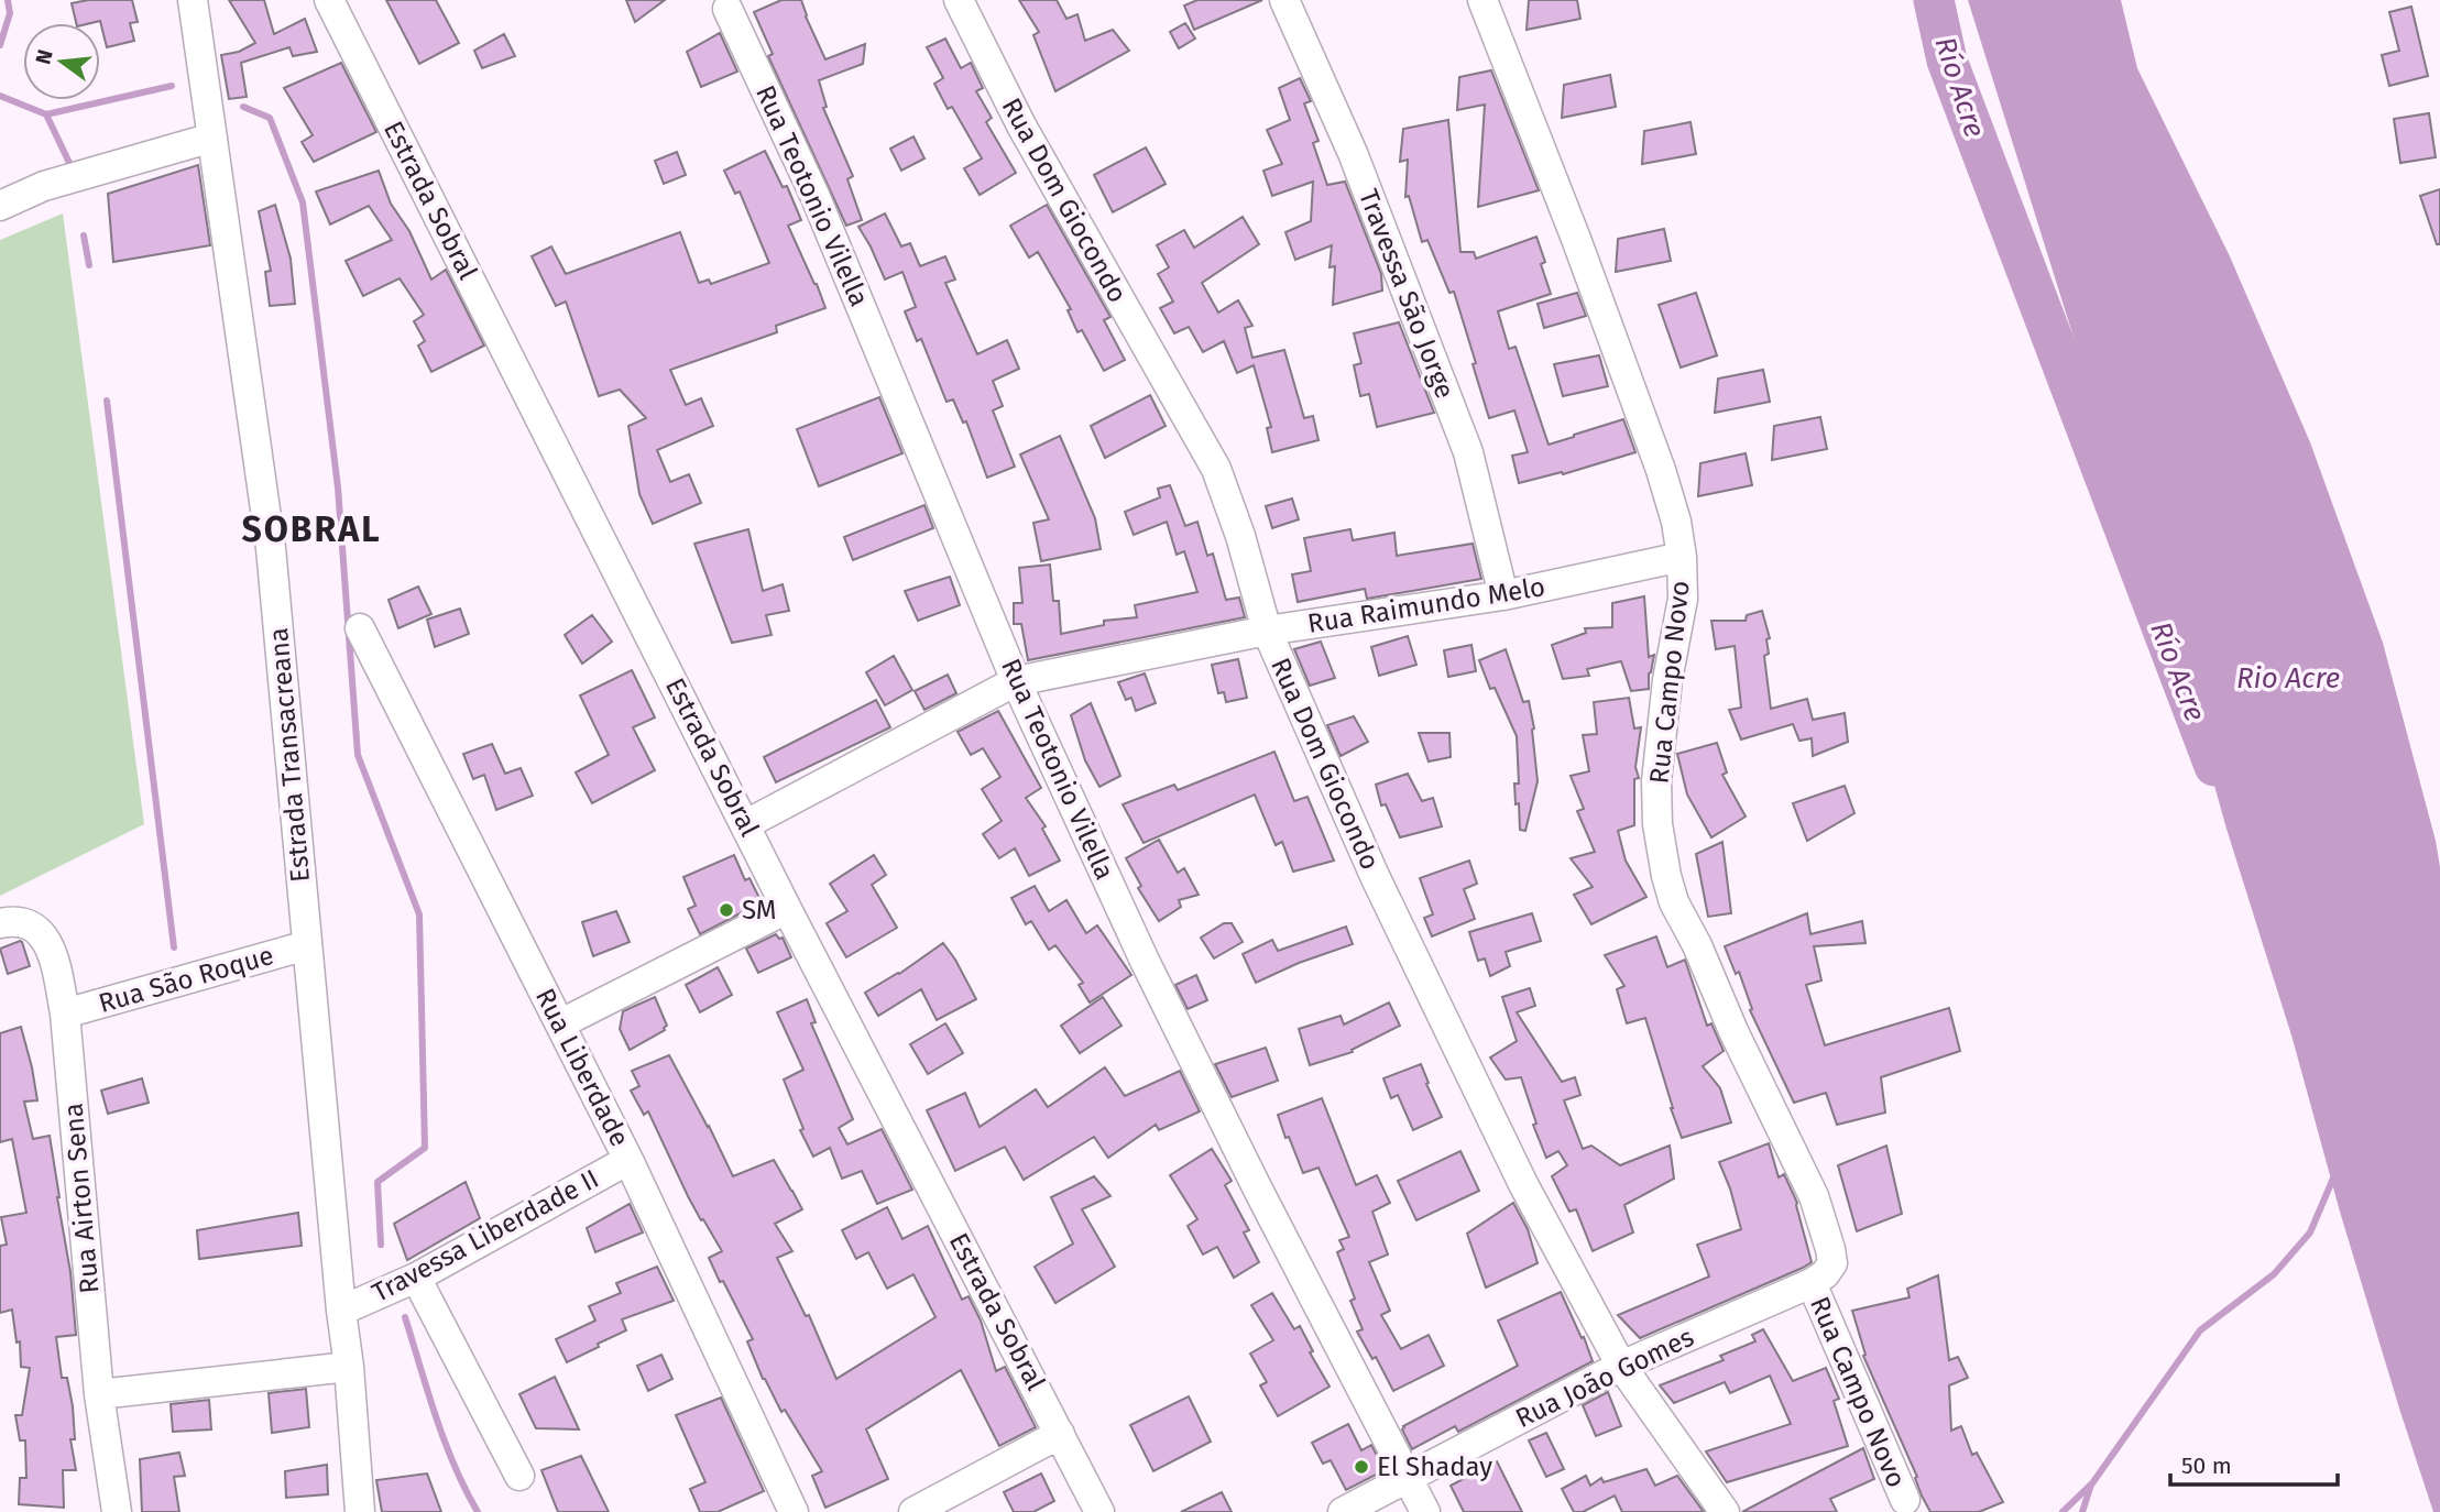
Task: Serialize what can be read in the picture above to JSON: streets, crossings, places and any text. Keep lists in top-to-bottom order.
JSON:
{
  "streets": {
    "street": [
      "Rua Teotonio Vilella",
      "Estrada Sobral",
      "Rua Dom Giocondo",
      "Travessa São Jorge",
      "Rua Raimundo Melo",
      "Rua Campo Novo",
      "Estrada Transacreana",
      "Rua São Roque",
      "Rua Liberdade",
      "Rua Airton Sena",
      "Travessa Liberdade II",
      "Rua João Gomes"
    ]
  },
  "crossings": [
    ["Rua Teotonio Vilella", "Rua Raimundo Melo"],
    ["Rua Teotonio Vilella", "Rua João Gomes"],
    ["Estrada Sobral", "Rua Raimundo Melo"],
    ["Rua Dom Giocondo", "Rua Raimundo Melo"],
    ["Rua Dom Giocondo", "Rua João Gomes"],
    ["Travessa São Jorge", "Rua Raimundo Melo"],
    ["Rua Raimundo Melo", "Rua Campo Novo"],
    ["Rua Campo Novo", "Rua João Gomes"],
    ["Estrada Transacreana", "Rua São Roque"],
    ["Estrada Transacreana", "Travessa Liberdade II"],
    ["Rua São Roque", "Rua Airton Sena"],
    ["Rua Liberdade", "Travessa Liberdade II"]
  ],
  "districts": ["SOBRAL"],
  "water": ["Río Acre", "Rio Acre"],
  "places": ["SM", "El Shaday"],
  "scale_bar": "50 m",
  "north": "left"
}
